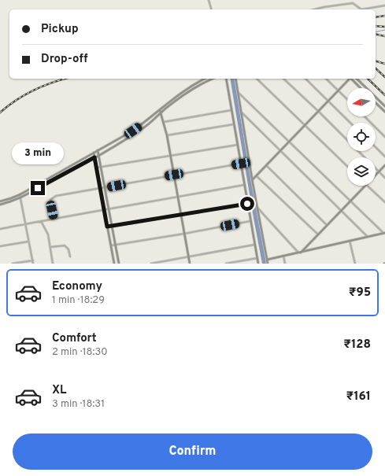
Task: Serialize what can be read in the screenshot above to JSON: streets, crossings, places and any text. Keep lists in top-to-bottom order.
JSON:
{
  "north": "left",
  "page": {
    "banner": ["Pickup", "Drop-off"],
    "bubble": "3 min",
    "list": [
      {
        "name": "Economy",
        "note": "1 min · 18:29",
        "value": "₹95"
      },
      {
        "name": "Comfort",
        "note": "2 min · 18:30",
        "value": "₹128"
      },
      {
        "name": "XL",
        "note": "3 min · 18:31",
        "value": "₹161"
      }
    ],
    "buttons": "Confirm"
  }
}
